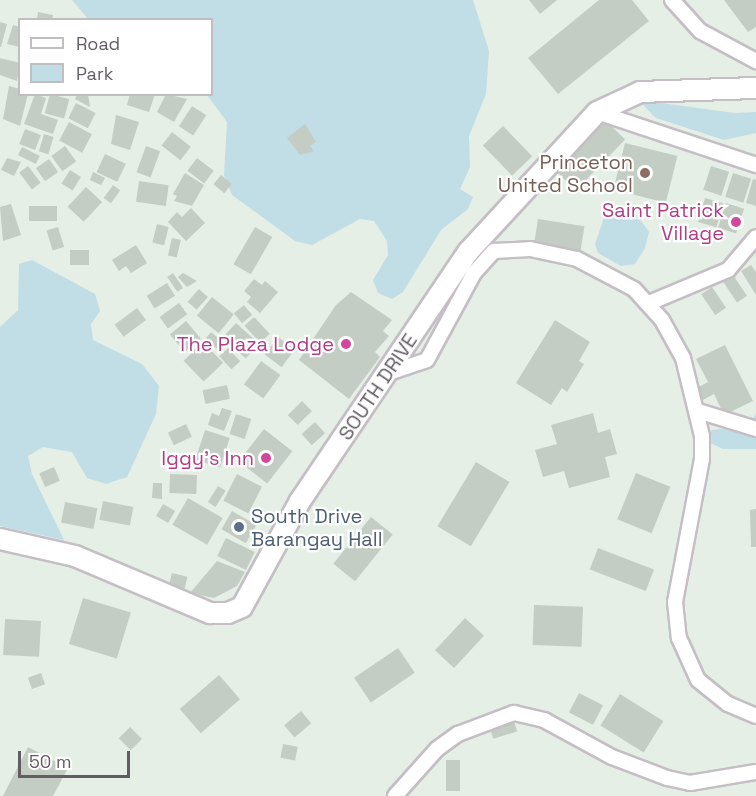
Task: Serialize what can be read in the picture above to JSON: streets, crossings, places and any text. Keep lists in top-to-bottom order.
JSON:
{
  "streets": {
    "main road": ["SOUTH DRIVE"]
  },
  "places": [
    "Princeton United School",
    "Saint Patrick Village",
    "The Plaza Lodge",
    "Iggy's Inn",
    "South Drive Barangay Hall"
  ],
  "legend": ["Road", "Park"],
  "scale_bar": "50 m"
}
